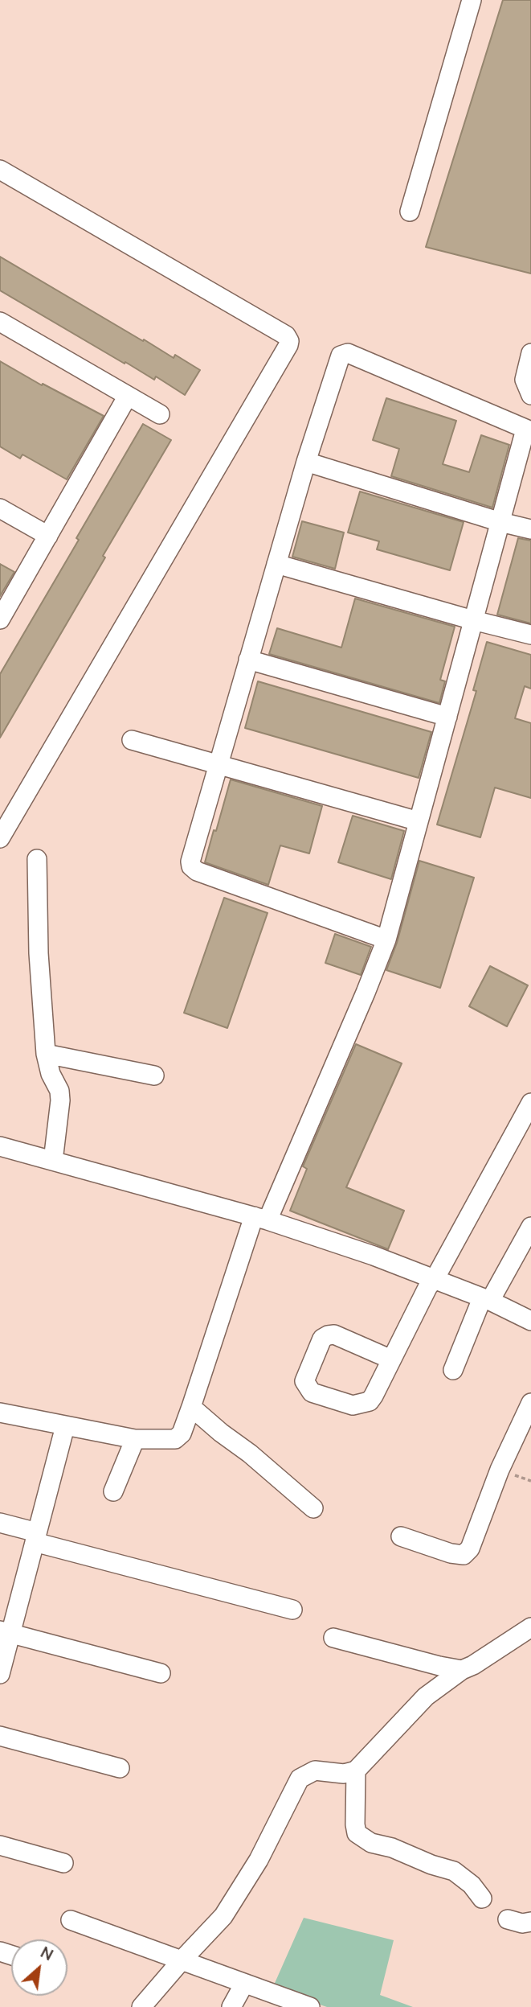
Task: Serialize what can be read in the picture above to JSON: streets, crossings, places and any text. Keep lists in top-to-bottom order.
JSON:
{
  "north": "top right"
}
